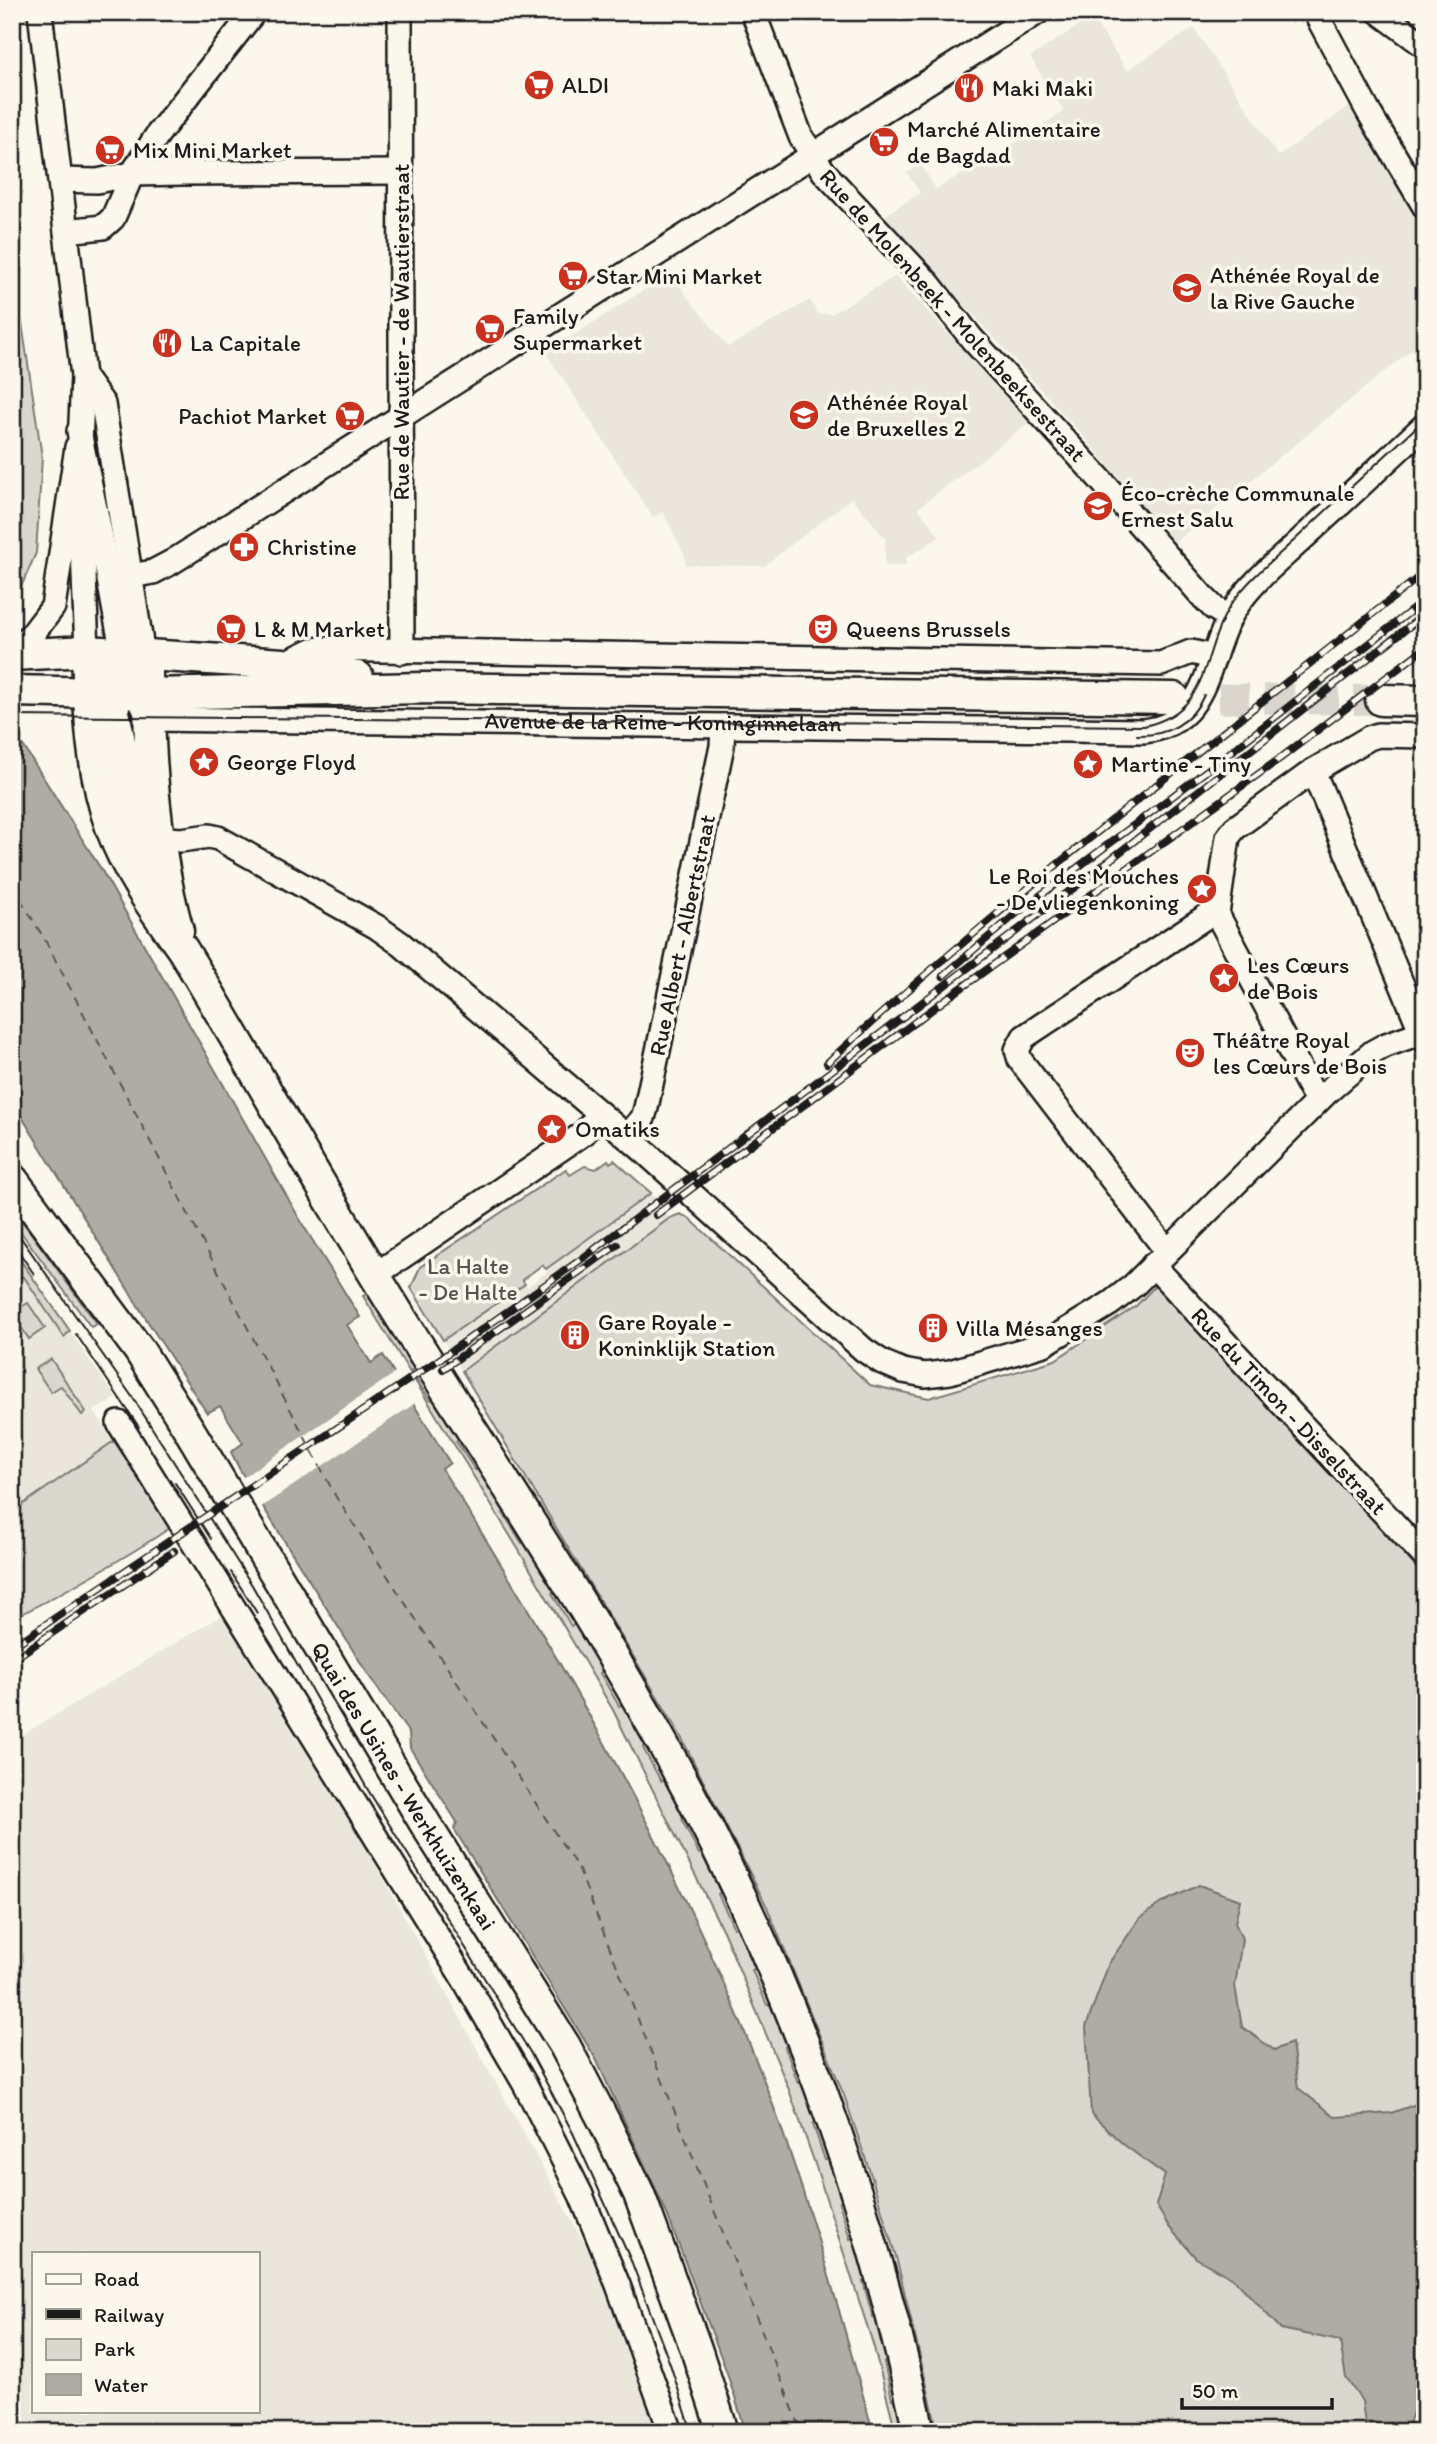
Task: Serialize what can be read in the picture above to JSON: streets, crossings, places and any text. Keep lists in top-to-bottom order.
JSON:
{
  "streets": {
    "main road": ["Avenue de la Reine - Koninginnelaan", "Quai des Usines - Werkhuizenkaai"],
    "street": [
      "Rue de Molenbeek - Molenbeeksestraat",
      "Rue de Wautier - de Wautierstraat",
      "Rue Albert - Albertstraat",
      "Rue du Timon - Disselstraat"
    ]
  },
  "crossings": [
    ["Rue de Wautier - de Wautierstraat", "Avenue de la Reine - Koninginnelaan"],
    ["Avenue de la Reine - Koninginnelaan", "Rue Albert - Albertstraat"]
  ],
  "parks": ["La Halte - De Halte"],
  "places": {
    "supermarket": [
      "ALDI",
      "Marché Alimentaire de Bagdad",
      "Mix Mini Market",
      "Star Mini Market",
      "Family Supermarket",
      "Pachiot Market",
      "L & M Market"
    ],
    "restaurant": ["Maki Maki", "La Capitale"],
    "school or university": ["Athénée Royal de la Rive Gauche", "Athénée Royal de Bruxelles 2", "Éco-crèche Communale Ernest Salu"],
    "pharmacy": ["Christine"],
    "theatre": ["Queens Brussels", "Théâtre Royal les Cœurs de Bois"],
    "place": [
      "George Floyd",
      "Martine - Tiny",
      "Le Roi des Mouches - De vliegenkoning",
      "Les Cœurs de Bois",
      "Omatiks"
    ],
    "building": ["Villa Mésanges", "Gare Royale - Koninklijk Station"]
  },
  "legend": [
    "Road",
    "Railway",
    "Park",
    "Water"
  ],
  "scale_bar": "50 m"
}
